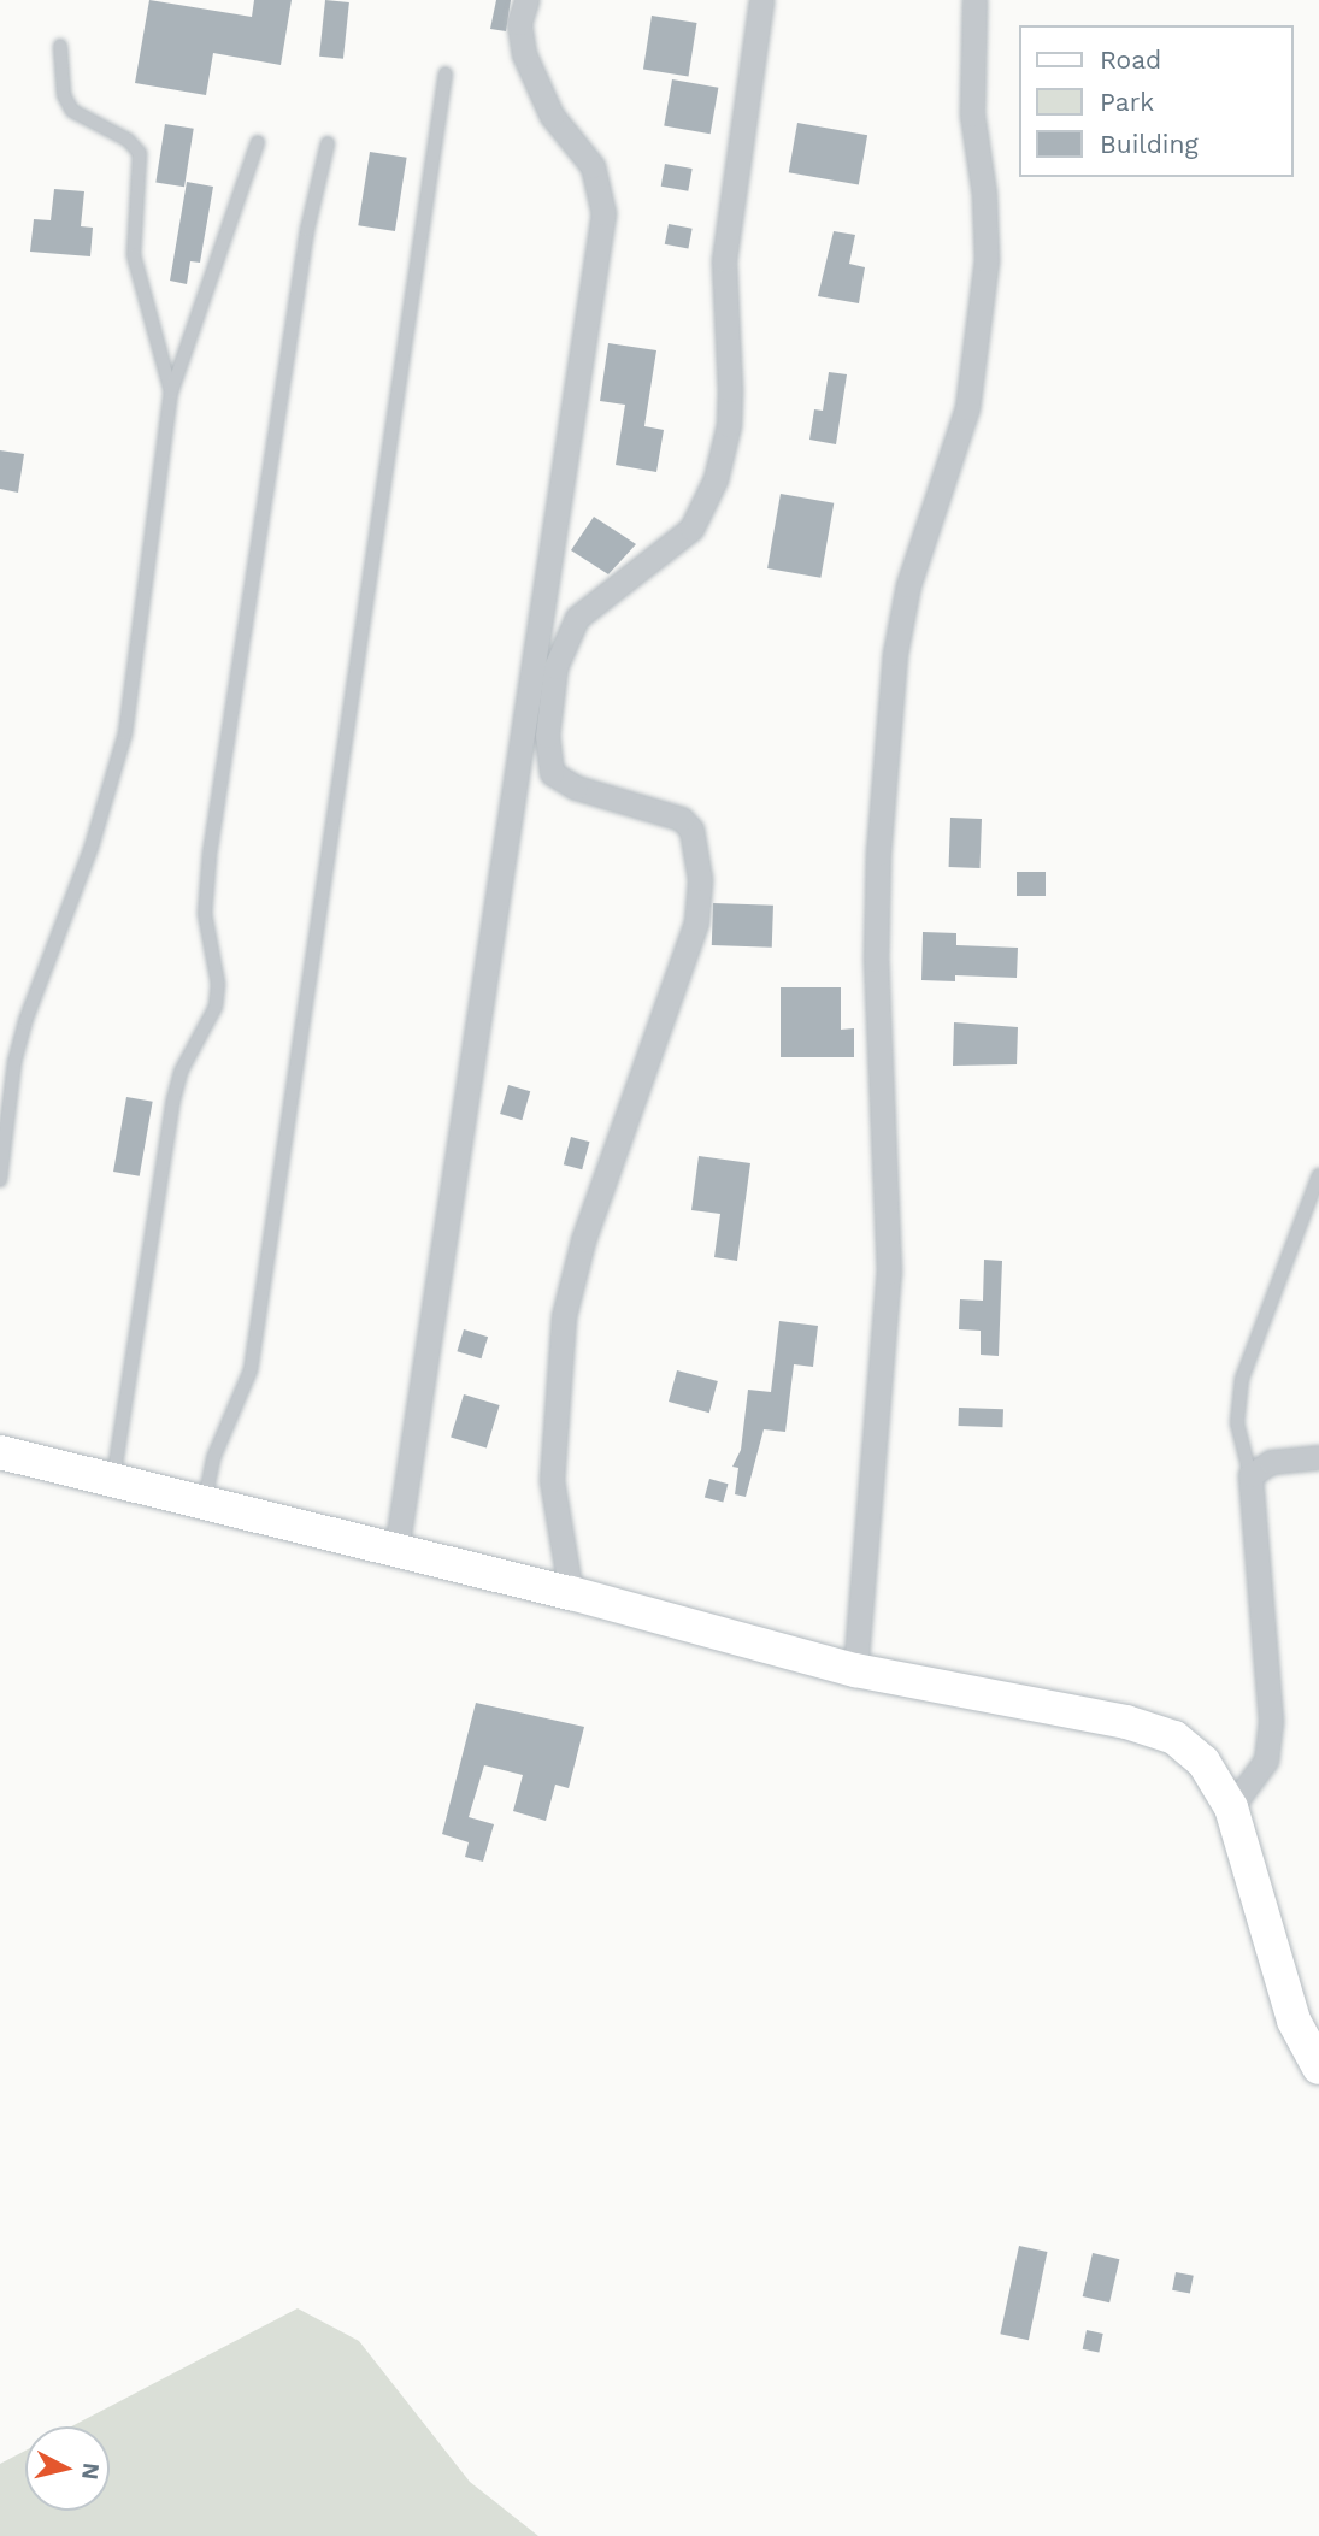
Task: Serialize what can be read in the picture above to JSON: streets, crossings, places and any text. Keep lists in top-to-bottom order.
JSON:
{
  "legend": ["Road", "Park", "Building"],
  "north": "right"
}
